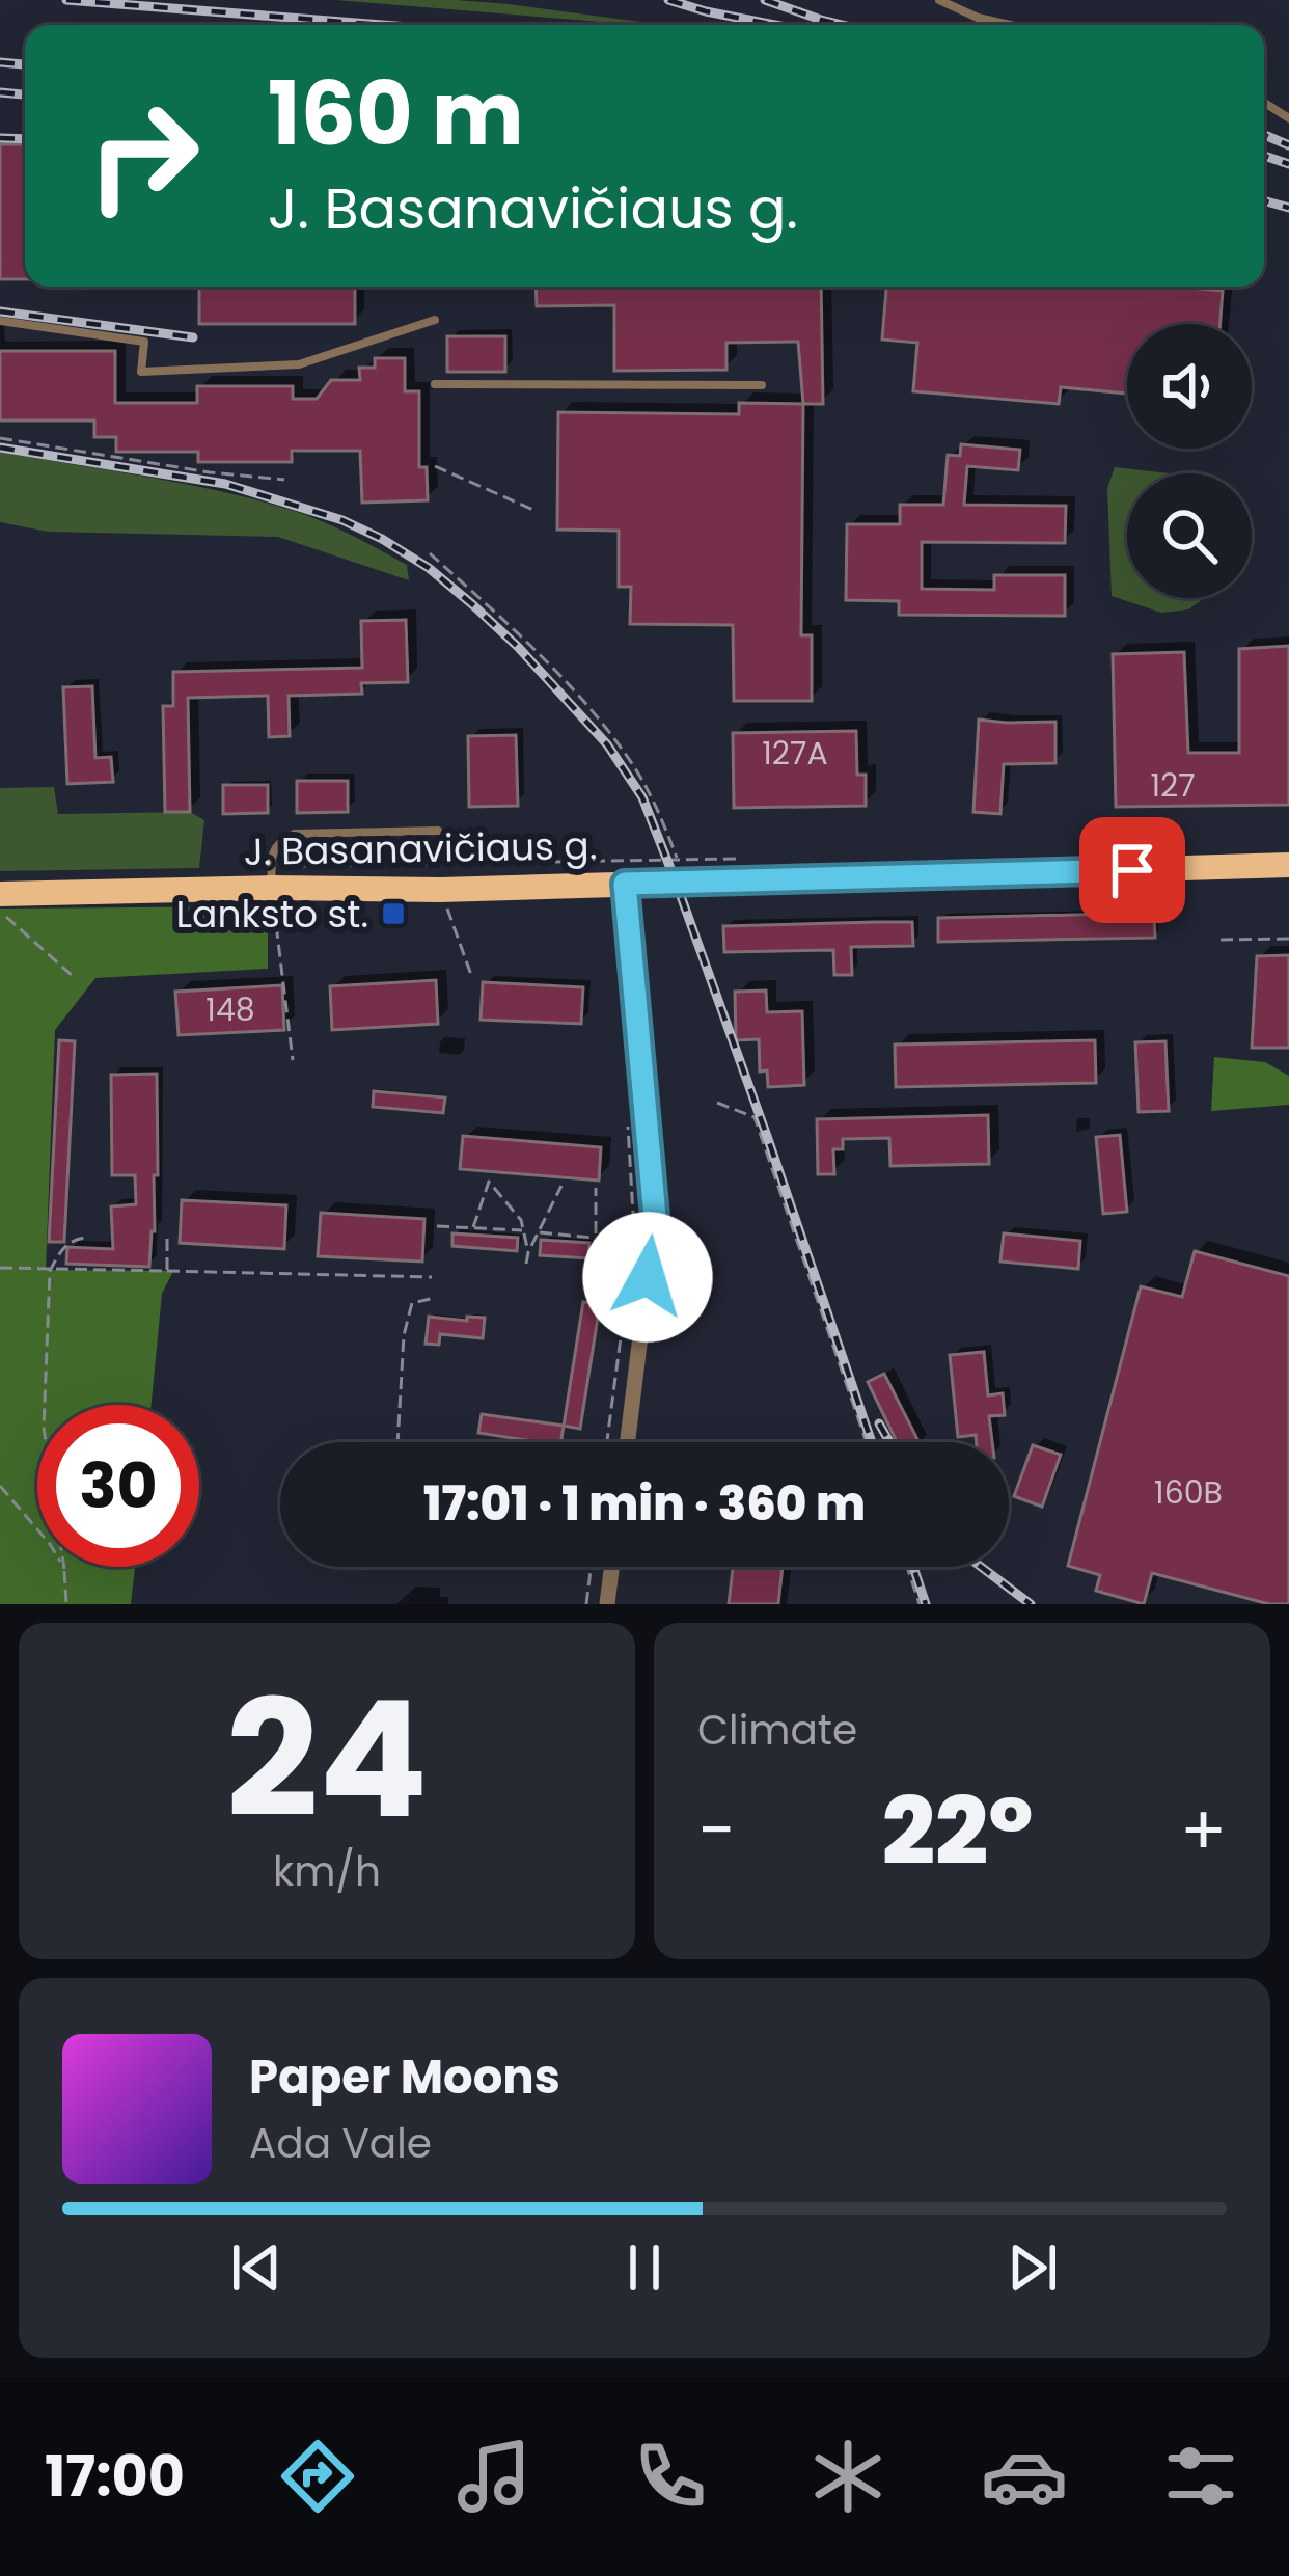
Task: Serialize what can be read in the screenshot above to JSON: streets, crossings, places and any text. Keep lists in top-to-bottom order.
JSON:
{
  "streets": {
    "main road": ["J. Basanavičiaus g."]
  },
  "places": {
    "transit": ["Lanksto st."]
  },
  "house_numbers": [
    "127A",
    "127",
    "148",
    "160B"
  ],
  "page": {
    "turn": ["160 m", "J. Basanavičiaus g."],
    "limit": "30",
    "trip": "17:01 · 1 min · 360 m",
    "tile": [
      ["24", "km/h"],
      "Climate"
    ],
    "heat": ["−", "22°", "+"],
    "song": ["Paper Moons", "Ada Vale"],
    "tabs": "17:00"
  }
}
